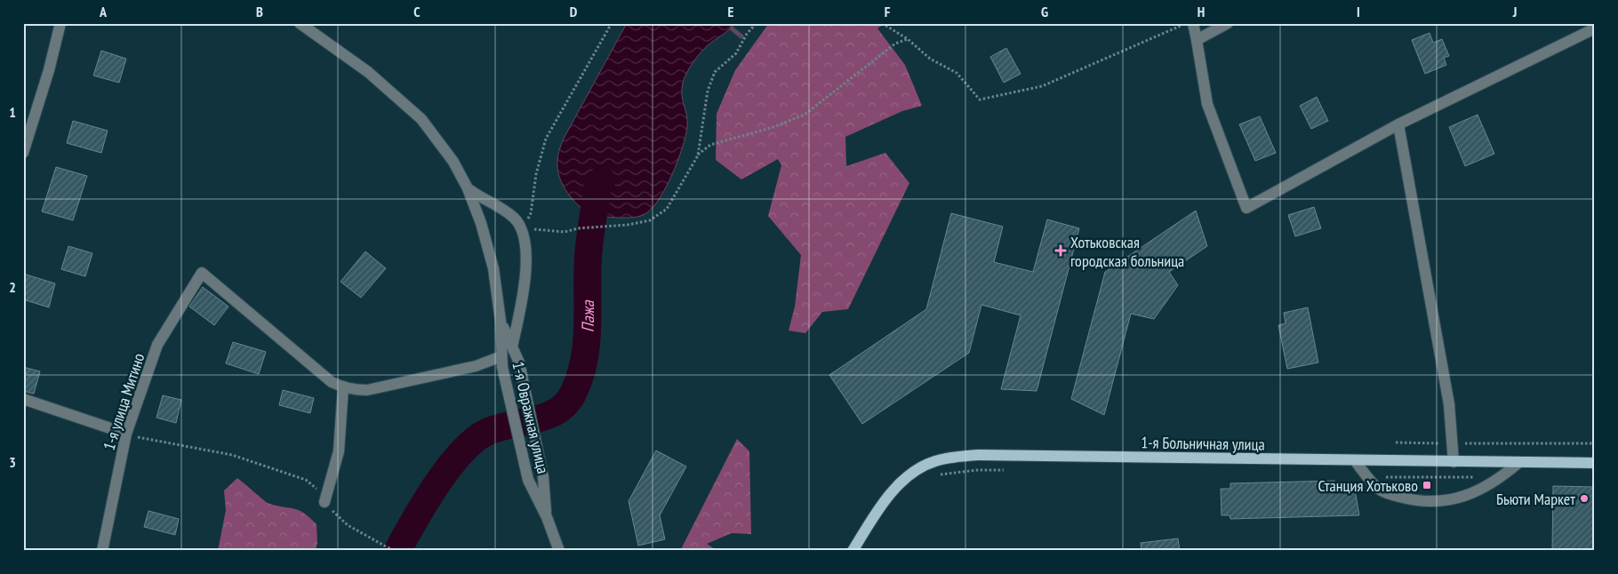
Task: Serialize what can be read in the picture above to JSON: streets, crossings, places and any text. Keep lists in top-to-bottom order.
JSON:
{
  "streets": {
    "main road": ["1-я Больничная улица"],
    "street": ["1-я улица Митино", "1-я Овражная улица"]
  },
  "water": ["Пажа"],
  "places": {
    "health": ["Хотьковская городская больница"],
    "transit": ["Станция Хотьково"],
    "other": ["Бьюти Маркет"]
  },
  "grid": {
    "columns": [
      "A",
      "B",
      "C",
      "D",
      "E",
      "F",
      "G",
      "H",
      "I",
      "J"
    ],
    "rows": ["1", "2", "3"]
  }
}
